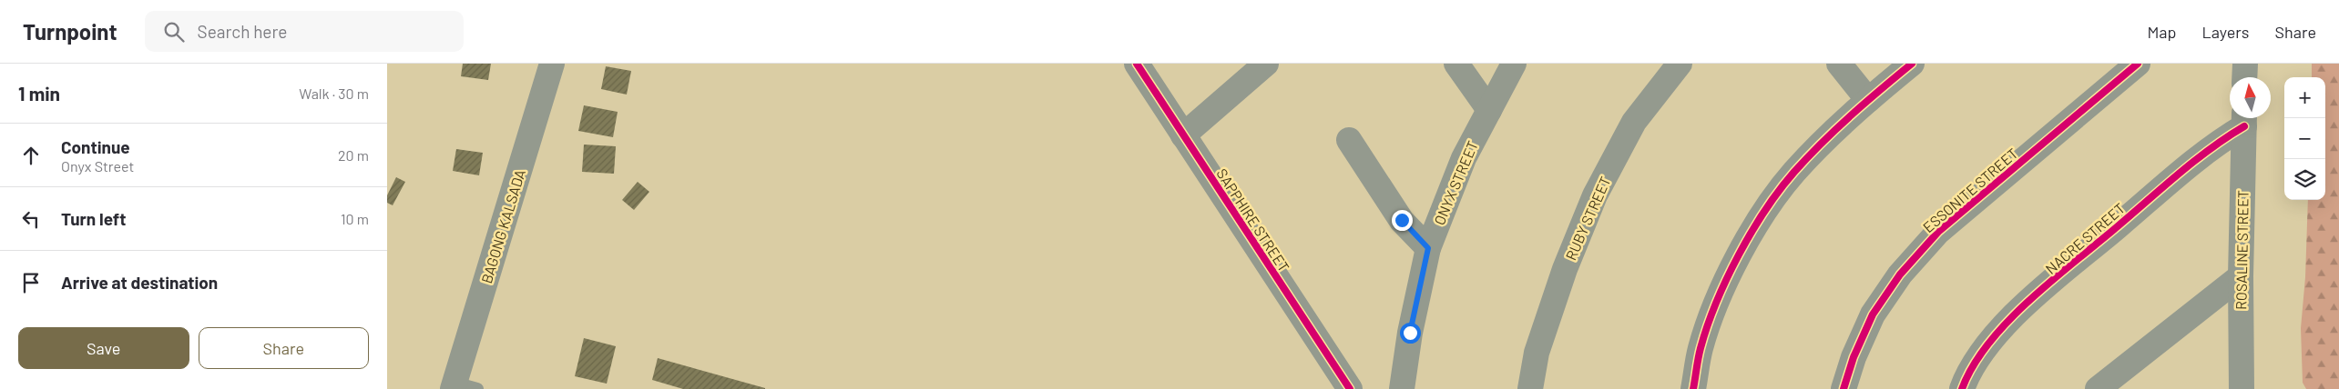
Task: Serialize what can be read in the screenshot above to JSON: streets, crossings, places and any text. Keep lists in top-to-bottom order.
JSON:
{
  "streets": {
    "street": [
      "ONYX STREET",
      "ESSONITE STREET",
      "RUBY STREET",
      "SAPPHIRE STREET",
      "BAGONG KALSADA",
      "NACRE STREET",
      "ROSALINE STREET"
    ]
  },
  "crossings": [
    ["NACRE STREET", "ROSALINE STREET"]
  ],
  "north": "top",
  "page": {
    "header": "Turnpoint",
    "search": "Search here",
    "nav": ["Map", "Layers", "Share"],
    "heading": ["1 min", "Walk · 30 m"],
    "map_buttons": ["+", "−"],
    "list": [
      ["Continue", "Onyx Street", "20 m"],
      ["Turn left", "10 m"],
      "Arrive at destination"
    ],
    "buttons": ["Save", "Share"]
  }
}
